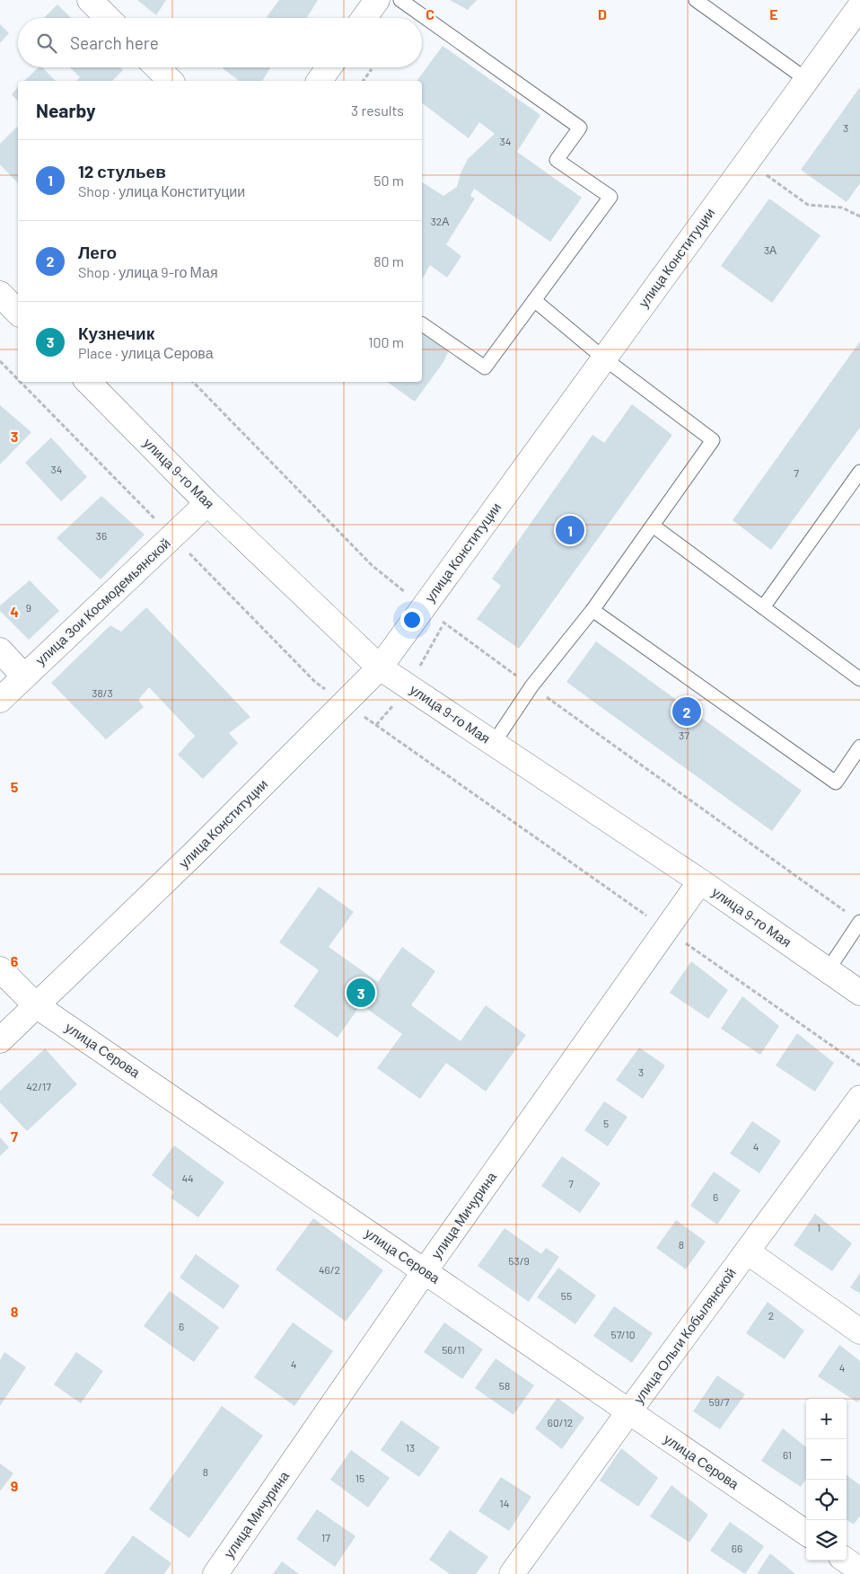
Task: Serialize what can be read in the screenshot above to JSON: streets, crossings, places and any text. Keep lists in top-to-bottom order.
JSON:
{
  "streets": {
    "street": [
      "улица Конституции",
      "улица 9-го Мая",
      "улица Зои Космодемьянской",
      "улица Серова",
      "улица Мичурина",
      "улица Ольги Кобылянской"
    ]
  },
  "crossings": [
    ["улица Конституции", "улица 9-го Мая"],
    ["улица Конституции", "улица Серова"],
    ["улица 9-го Мая", "улица Зои Космодемьянской"],
    ["улица 9-го Мая", "улица Мичурина"],
    ["улица Серова", "улица Мичурина"],
    ["улица Серова", "улица Ольги Кобылянской"]
  ],
  "house_numbers": [
    "3",
    "34",
    "32А",
    "3А",
    "34",
    "7",
    "36",
    "9",
    "38/3",
    "37",
    "3",
    "42/17",
    "5",
    "4",
    "44",
    "7",
    "6",
    "1",
    "8",
    "53/9",
    "46/2",
    "55",
    "2",
    "6",
    "57/10",
    "56/11",
    "4",
    "4",
    "58",
    "59/7",
    "60/12",
    "13",
    "61",
    "8",
    "15",
    "14",
    "17",
    "66"
  ],
  "page": {
    "search": "Search here",
    "heading": ["Nearby", "3 results"],
    "list": [
      {
        "mark": "1",
        "name": "12 стульев",
        "note": "Shop · улица Конституции",
        "value": "50 m"
      },
      {
        "mark": "2",
        "name": "Лего",
        "note": "Shop · улица 9-го Мая",
        "value": "80 m"
      },
      {
        "mark": "3",
        "name": "Кузнечик",
        "note": "Place · улица Серова",
        "value": "100 m"
      }
    ],
    "pins": ["1", "2", "3"],
    "map_buttons": ["+", "−"]
  },
  "grid": {
    "columns": ["C", "D", "E"],
    "rows": [
      "3",
      "4",
      "5",
      "6",
      "7",
      "8",
      "9"
    ]
  }
}
